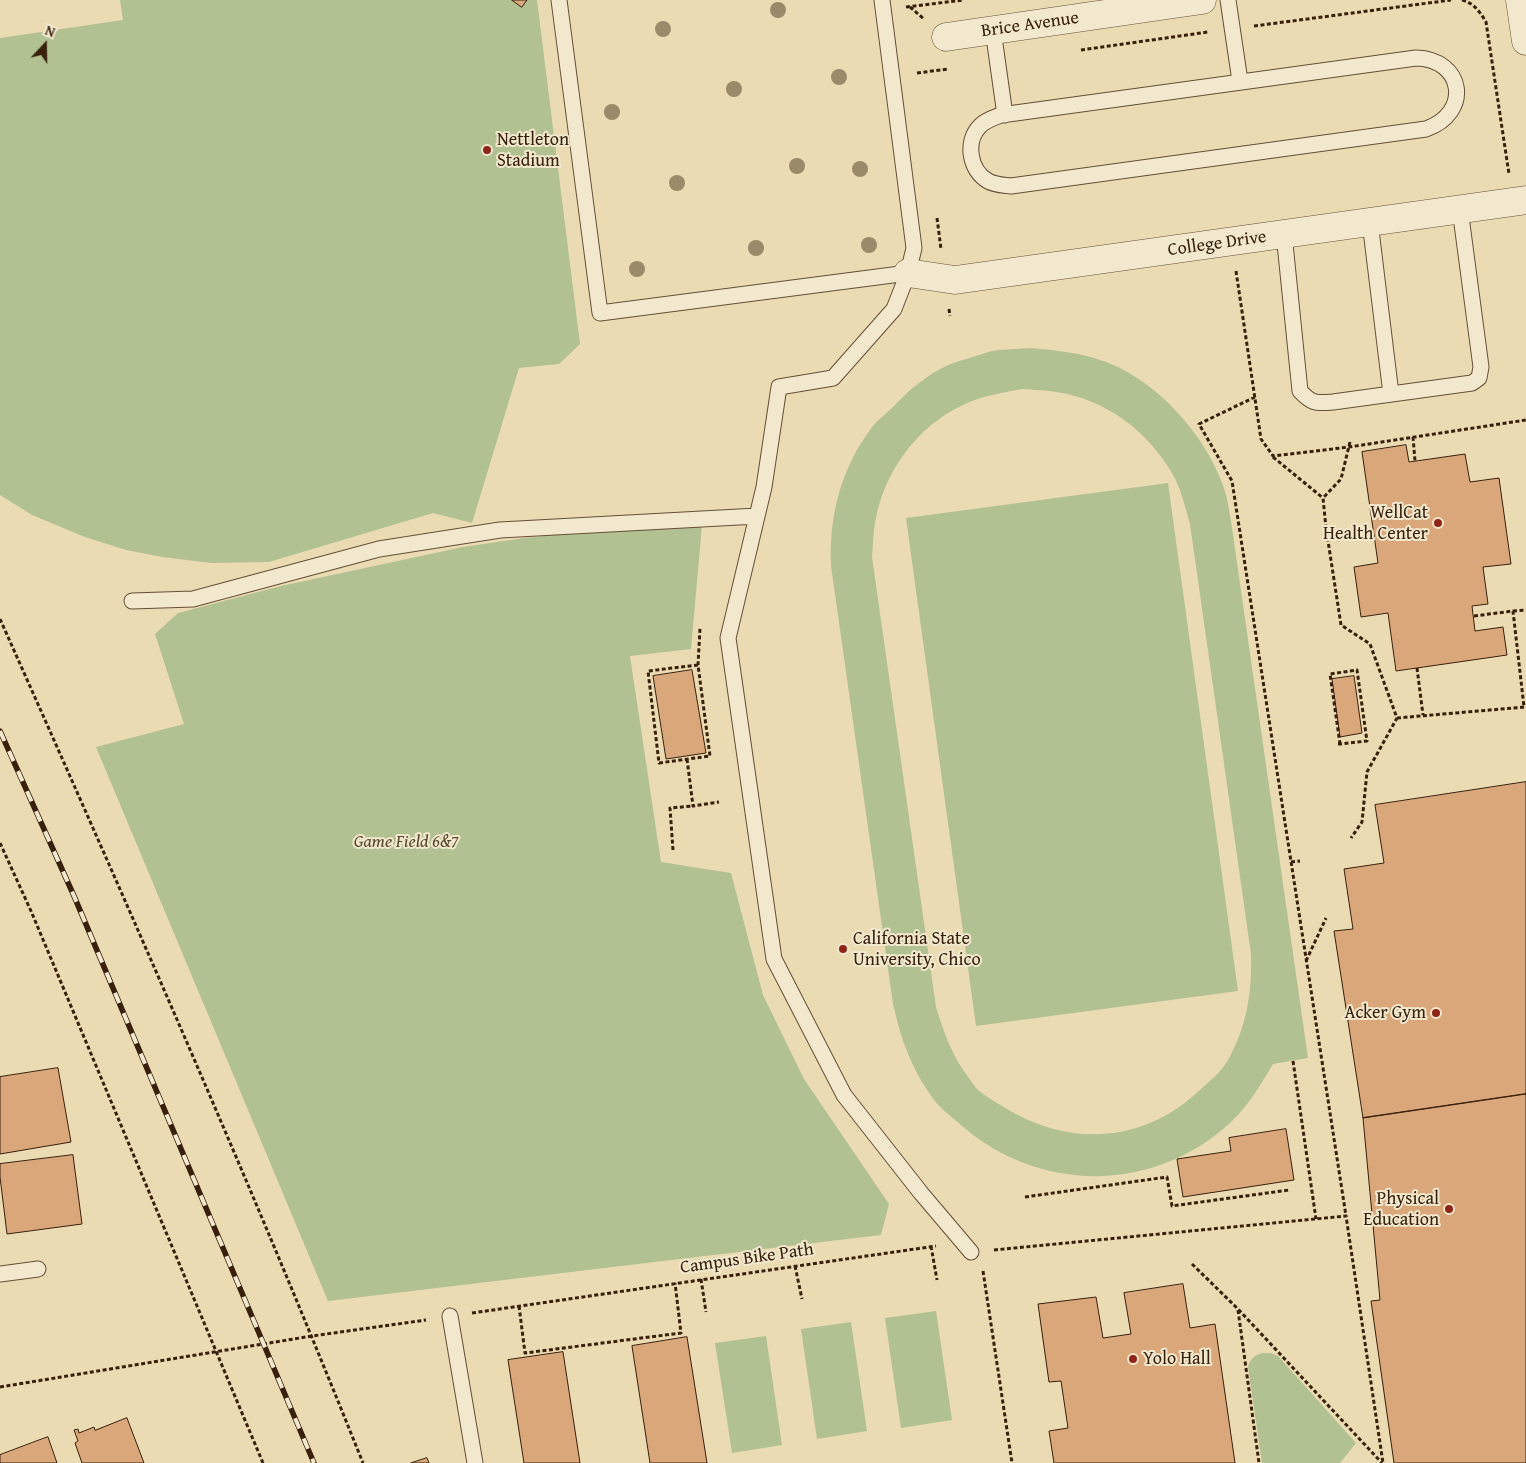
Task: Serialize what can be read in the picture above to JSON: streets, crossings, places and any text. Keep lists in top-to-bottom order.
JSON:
{
  "streets": {
    "street": ["Brice Avenue", "College Drive"],
    "path": ["Campus Bike Path"]
  },
  "parks": ["Game Field 6&7"],
  "places": [
    "Nettleton Stadium",
    "WellCat Health Center",
    "California State University, Chico",
    "Acker Gym",
    "Physical Education",
    "Yolo Hall"
  ],
  "north": "top"
}
